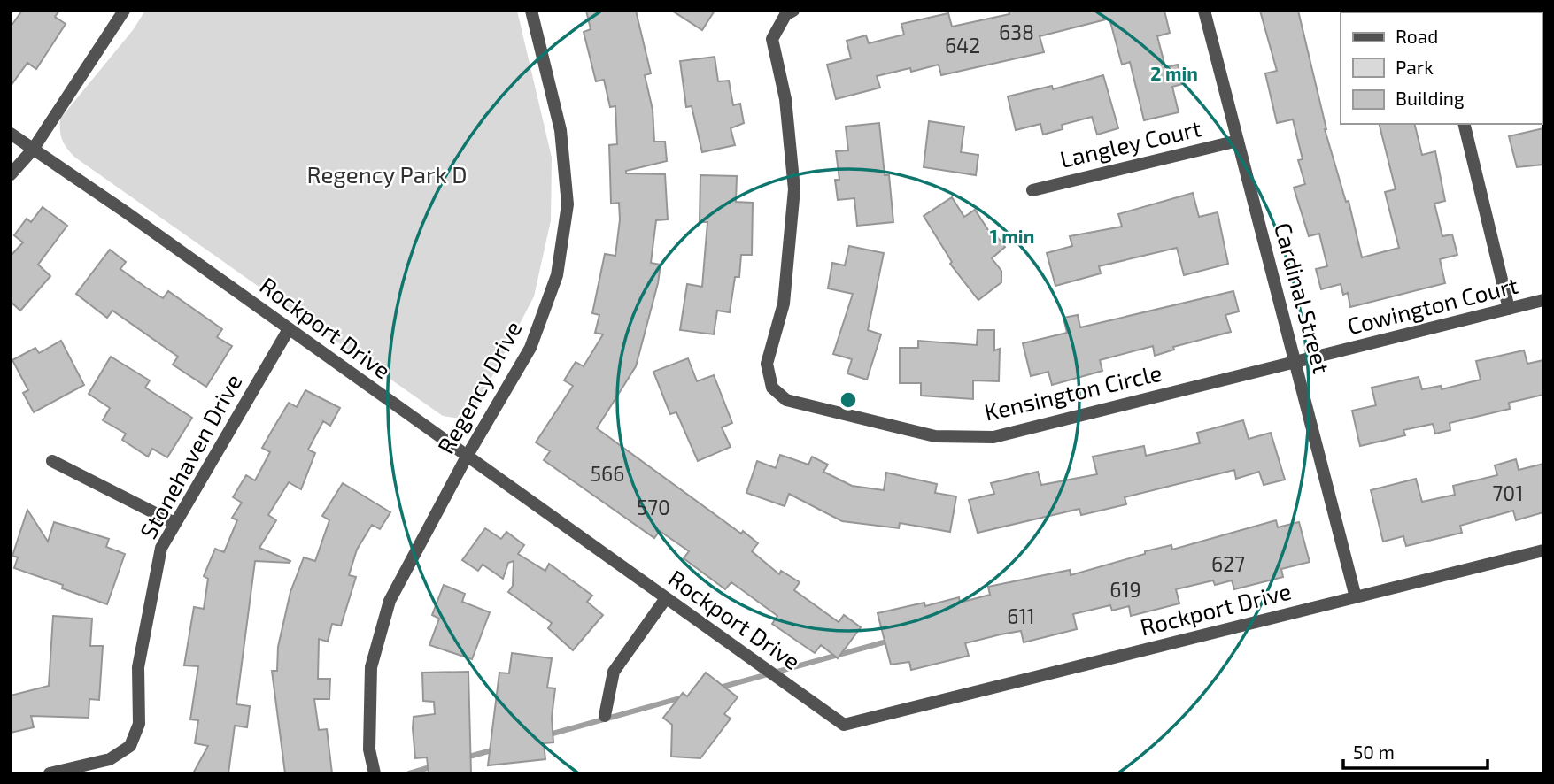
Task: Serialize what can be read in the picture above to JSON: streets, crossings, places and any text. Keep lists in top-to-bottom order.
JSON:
{
  "streets": {
    "street": [
      "Langley Court",
      "Cardinal Street",
      "Cowington Court",
      "Rockport Drive",
      "Regency Drive",
      "Kensington Circle",
      "Stonehaven Drive"
    ]
  },
  "crossings": [
    ["Langley Court", "Cardinal Street"],
    ["Cardinal Street", "Cowington Court"],
    ["Cardinal Street", "Rockport Drive"],
    ["Cardinal Street", "Kensington Circle"],
    ["Cowington Court", "Kensington Circle"],
    ["Rockport Drive", "Regency Drive"],
    ["Rockport Drive", "Stonehaven Drive"]
  ],
  "parks": ["Regency Park D"],
  "house_numbers": [
    "638",
    "642",
    "566",
    "701",
    "570",
    "627",
    "619",
    "611"
  ],
  "legend": ["Road", "Park", "Building"],
  "scale_bar": "50 m",
  "rings": ["2 min", "1 min"]
}
